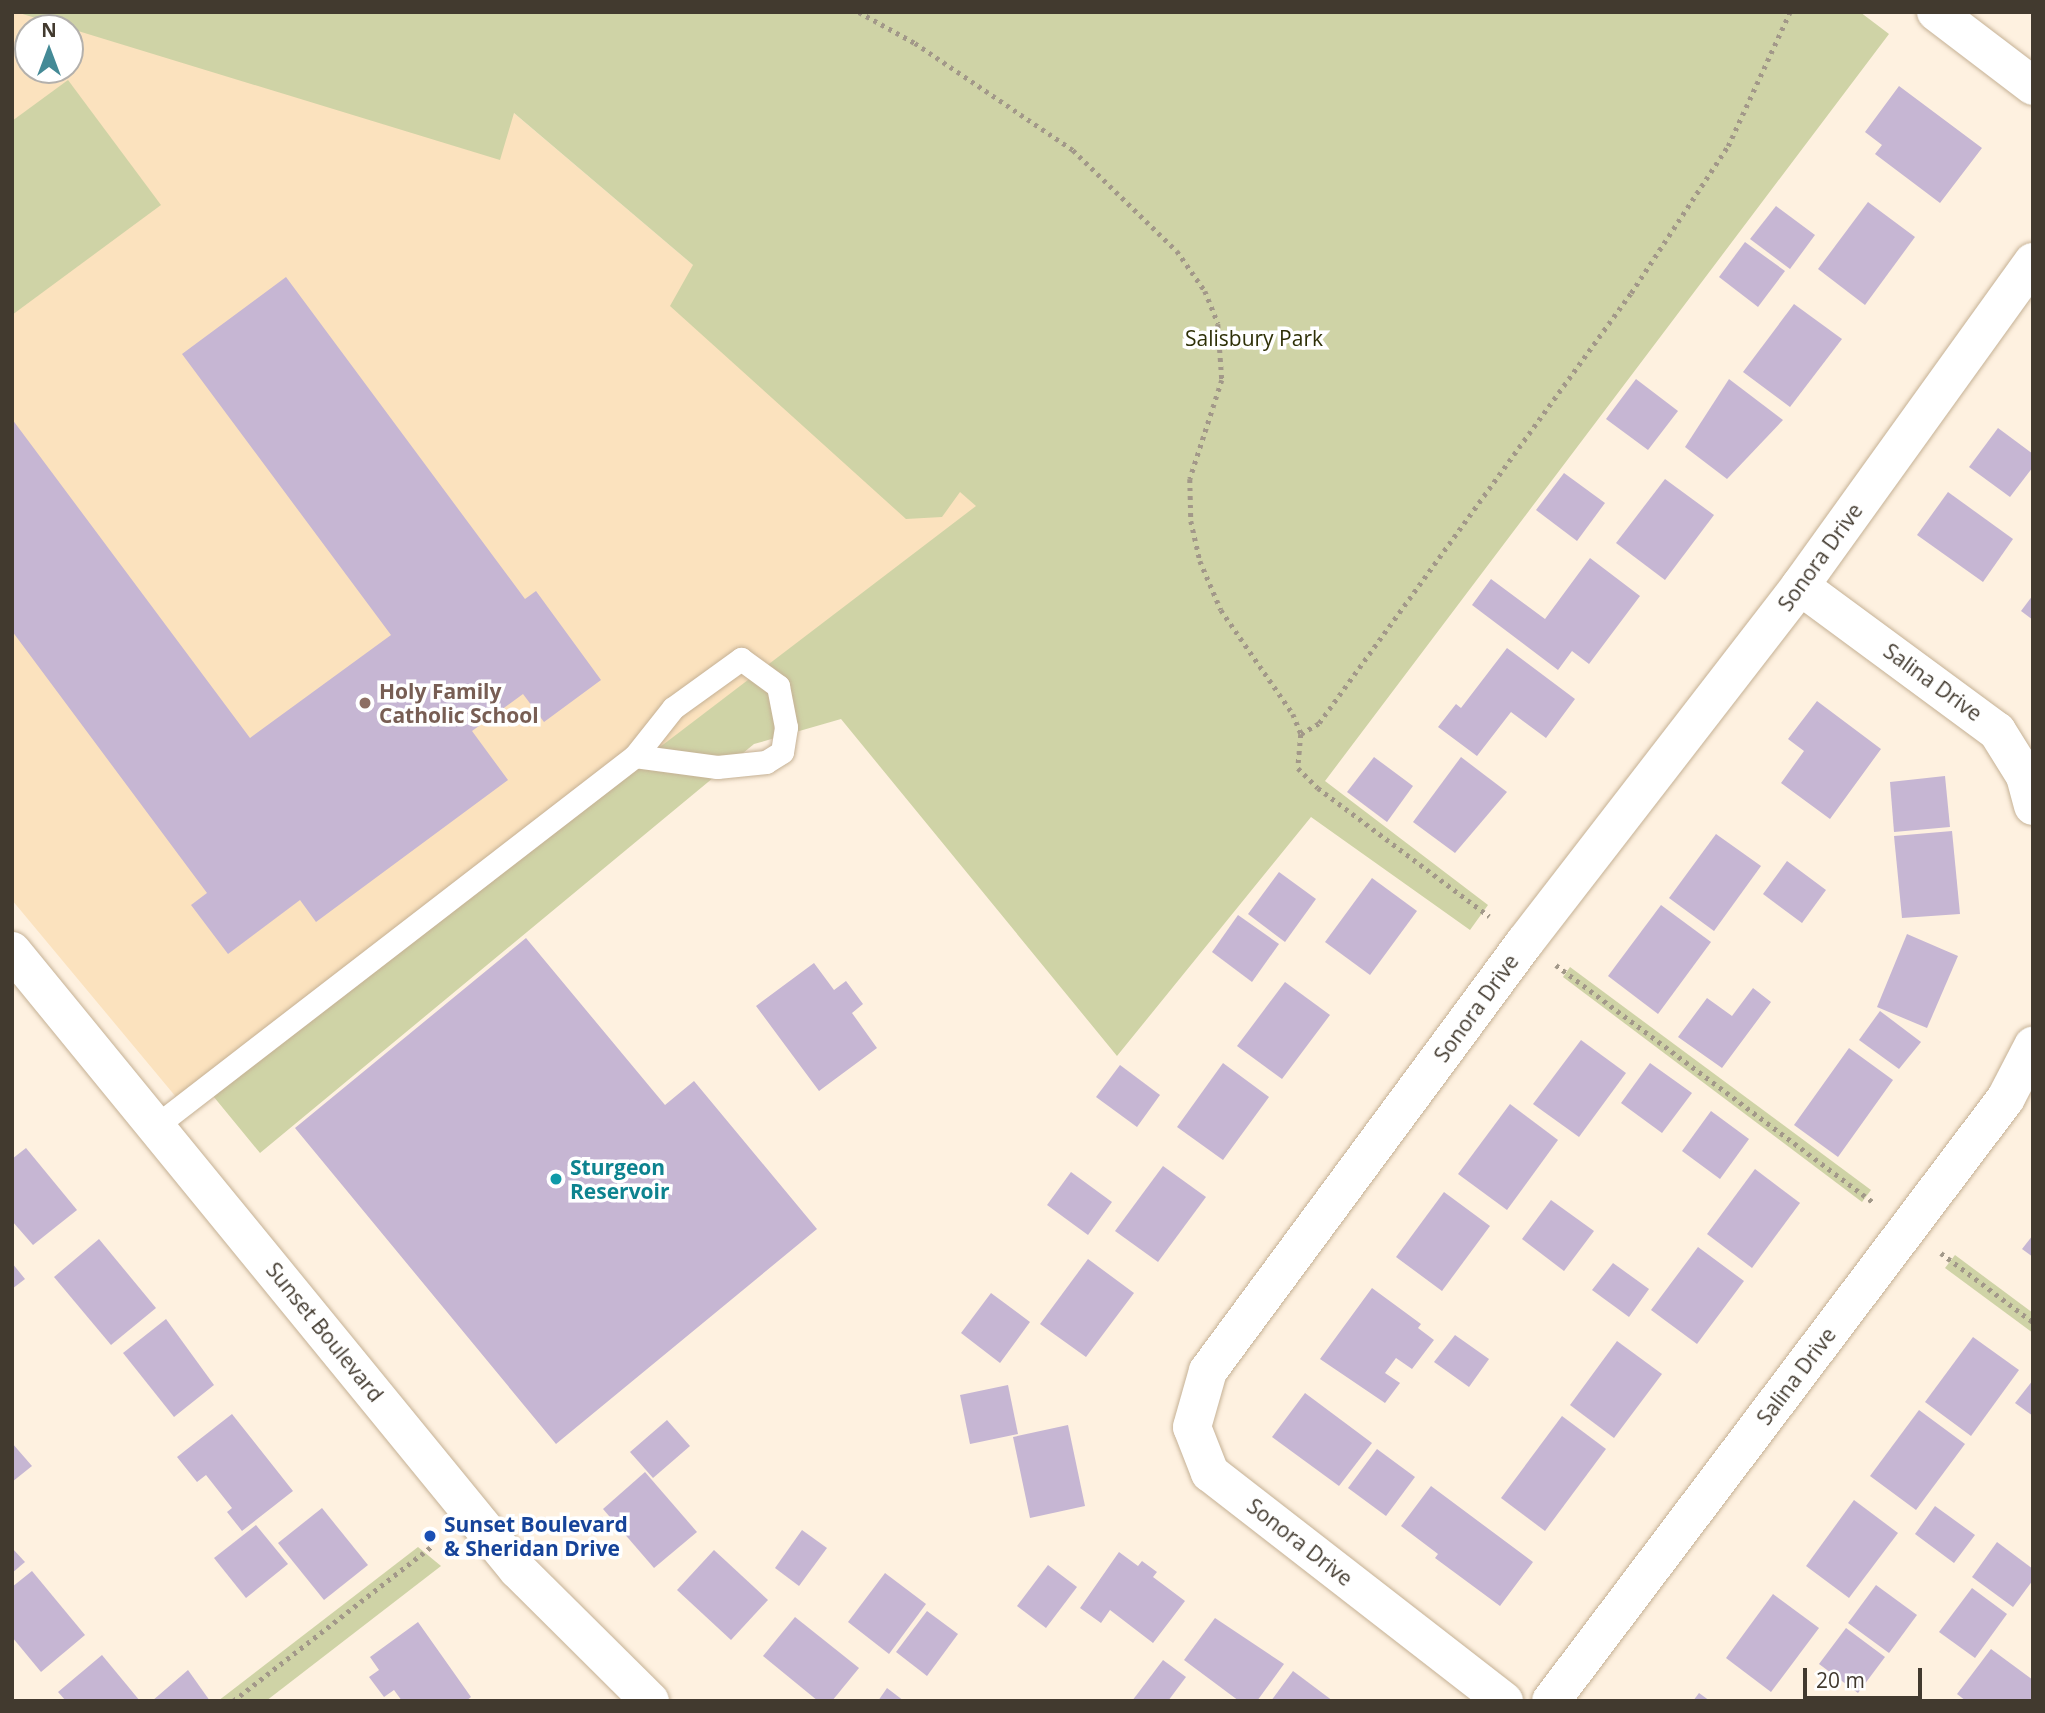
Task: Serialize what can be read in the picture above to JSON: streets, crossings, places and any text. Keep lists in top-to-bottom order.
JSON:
{
  "streets": {
    "street": ["Sonora Drive", "Salina Drive", "Sunset Boulevard"]
  },
  "crossings": [
    ["Sonora Drive", "Salina Drive"]
  ],
  "parks": ["Salisbury Park"],
  "places": ["Holy Family Catholic School", "Sturgeon Reservoir", "Sunset Boulevard & Sheridan Drive"],
  "scale_bar": "20 m",
  "north": "top"
}
